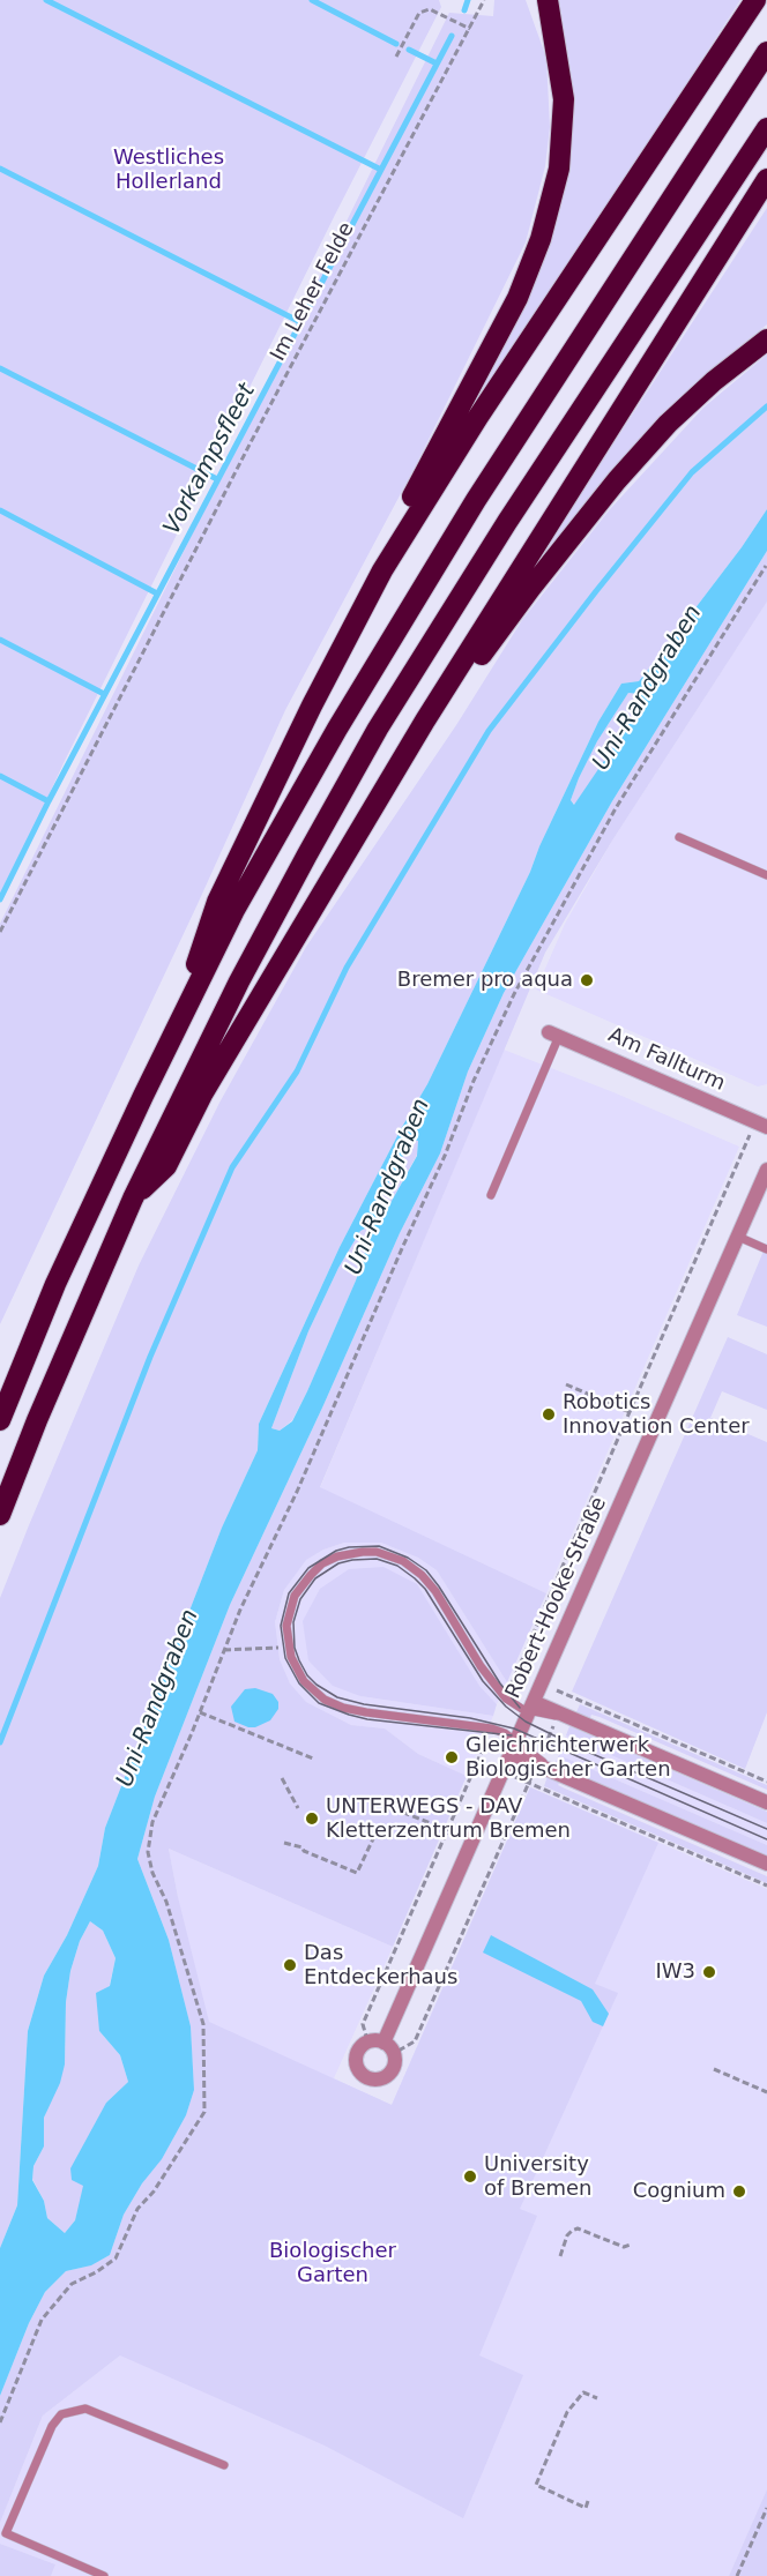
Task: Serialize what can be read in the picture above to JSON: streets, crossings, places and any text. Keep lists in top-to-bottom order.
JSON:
{
  "streets": {
    "street": ["Am Fallturm", "Robert-Hooke-Straße"],
    "path": ["Im Leher Felde"]
  },
  "water": ["Vorkampsfleet", "Uni-Randgraben"],
  "parks": ["Westliches Hollerland", "Biologischer Garten"],
  "places": [
    "Bremer pro aqua",
    "Robotics Innovation Center",
    "Gleichrichterwerk Biologischer Garten",
    "UNTERWEGS - DAV Kletterzentrum Bremen",
    "Das Entdeckerhaus",
    "IW3",
    "University of Bremen",
    "Cognium"
  ]
}
